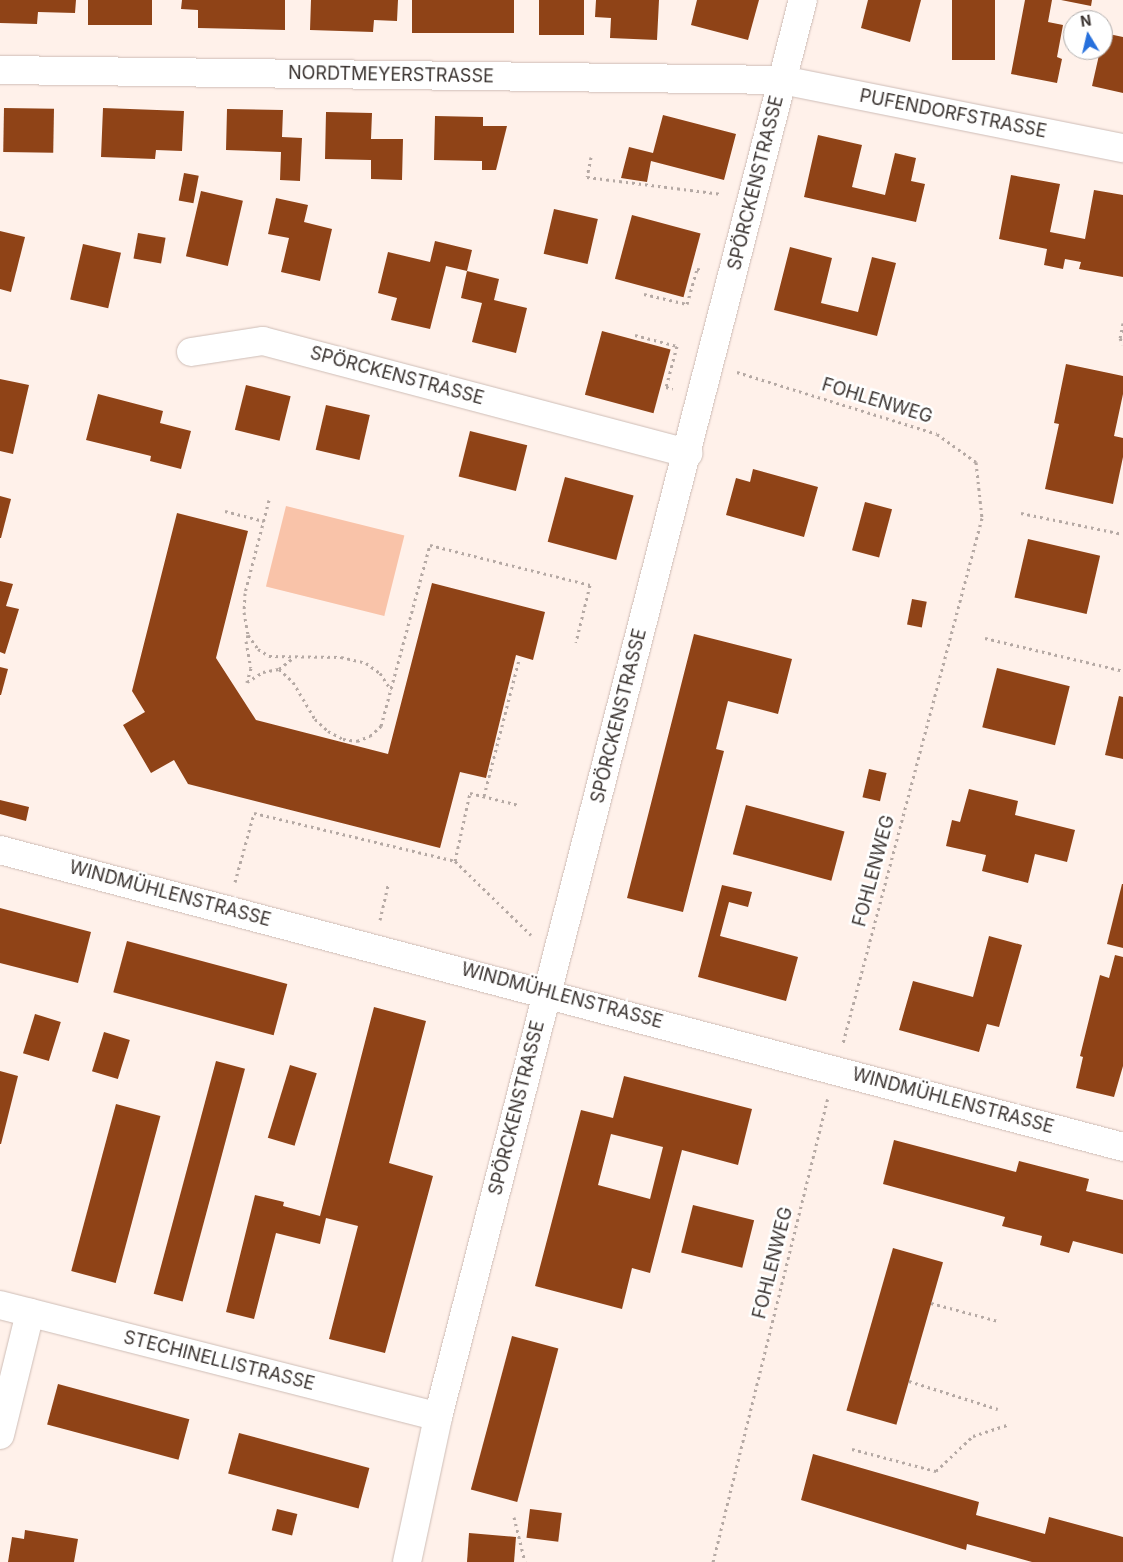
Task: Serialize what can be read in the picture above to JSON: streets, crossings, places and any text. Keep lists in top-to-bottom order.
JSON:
{
  "streets": {
    "street": [
      "NORDTMEYERSTRASSE",
      "PUFENDORFSTRASSE",
      "SPÖRCKENSTRASSE",
      "WINDMÜHLENSTRASSE",
      "STECHINELLISTRASSE"
    ],
    "path": ["FOHLENWEG"]
  },
  "crossings": [
    ["NORDTMEYERSTRASSE", "PUFENDORFSTRASSE"],
    ["NORDTMEYERSTRASSE", "SPÖRCKENSTRASSE"],
    ["PUFENDORFSTRASSE", "SPÖRCKENSTRASSE"],
    ["SPÖRCKENSTRASSE", "FOHLENWEG"],
    ["SPÖRCKENSTRASSE", "WINDMÜHLENSTRASSE"],
    ["SPÖRCKENSTRASSE", "STECHINELLISTRASSE"],
    ["FOHLENWEG", "WINDMÜHLENSTRASSE"]
  ],
  "north": "top"
}
